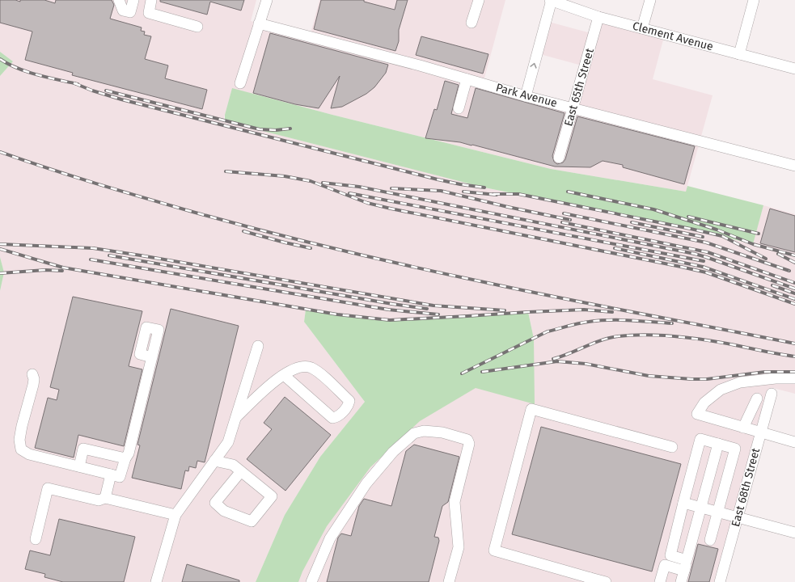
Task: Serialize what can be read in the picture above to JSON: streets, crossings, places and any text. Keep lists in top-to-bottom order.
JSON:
{
  "streets": {
    "street": [
      "Clement Avenue",
      "East 65th Street",
      "Park Avenue",
      "East 68th Street"
    ]
  },
  "crossings": [
    ["Clement Avenue", "East 65th Street"],
    ["East 65th Street", "Park Avenue"]
  ]
}
